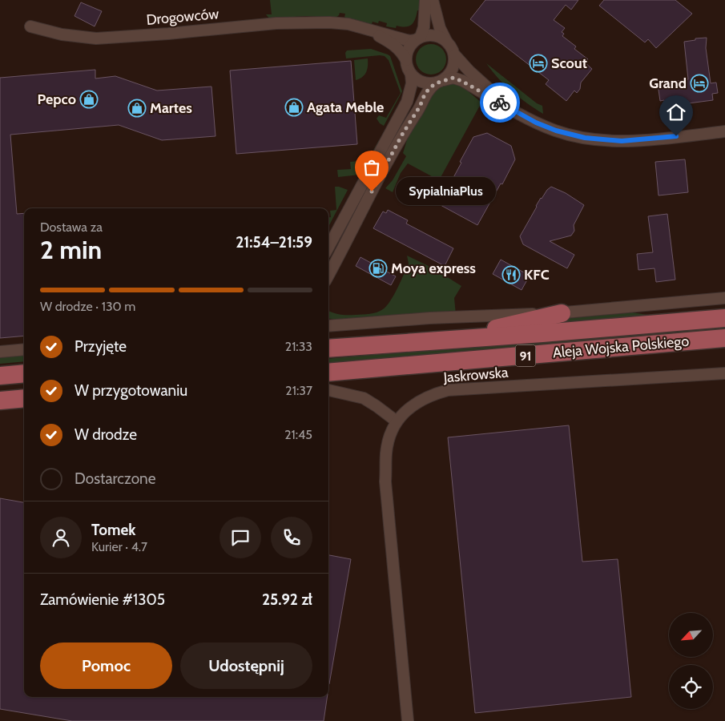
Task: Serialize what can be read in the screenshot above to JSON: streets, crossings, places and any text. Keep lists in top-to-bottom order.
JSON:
{
  "streets": {
    "main road": ["Aleja Wojska Polskiego", "91"],
    "street": ["Drogowców", "Jaskrowska"]
  },
  "places": {
    "hotel": ["Scout", "Grand"],
    "shop": ["Pepco", "Agata Meble", "Martes"],
    "other": ["SypialniaPlus"],
    "fuel station": ["Moya express"],
    "restaurant": ["KFC"]
  },
  "north": "bottom left",
  "page": {
    "bubble": "SypialniaPlus",
    "heading": ["2 min", "Dostawa za", "21:54–21:59"],
    "panel": [
      "Tomek",
      "Kurier · 4.7",
      "Zamówienie #1305",
      "25.92 zł"
    ],
    "bar": "W drodze · 130 m",
    "list": [
      ["Przyjęte", "21:33"],
      ["W przygotowaniu", "21:37"],
      ["W drodze", "21:45"],
      "Dostarczone"
    ],
    "buttons": ["Pomoc", "Udostępnij"]
  }
}
